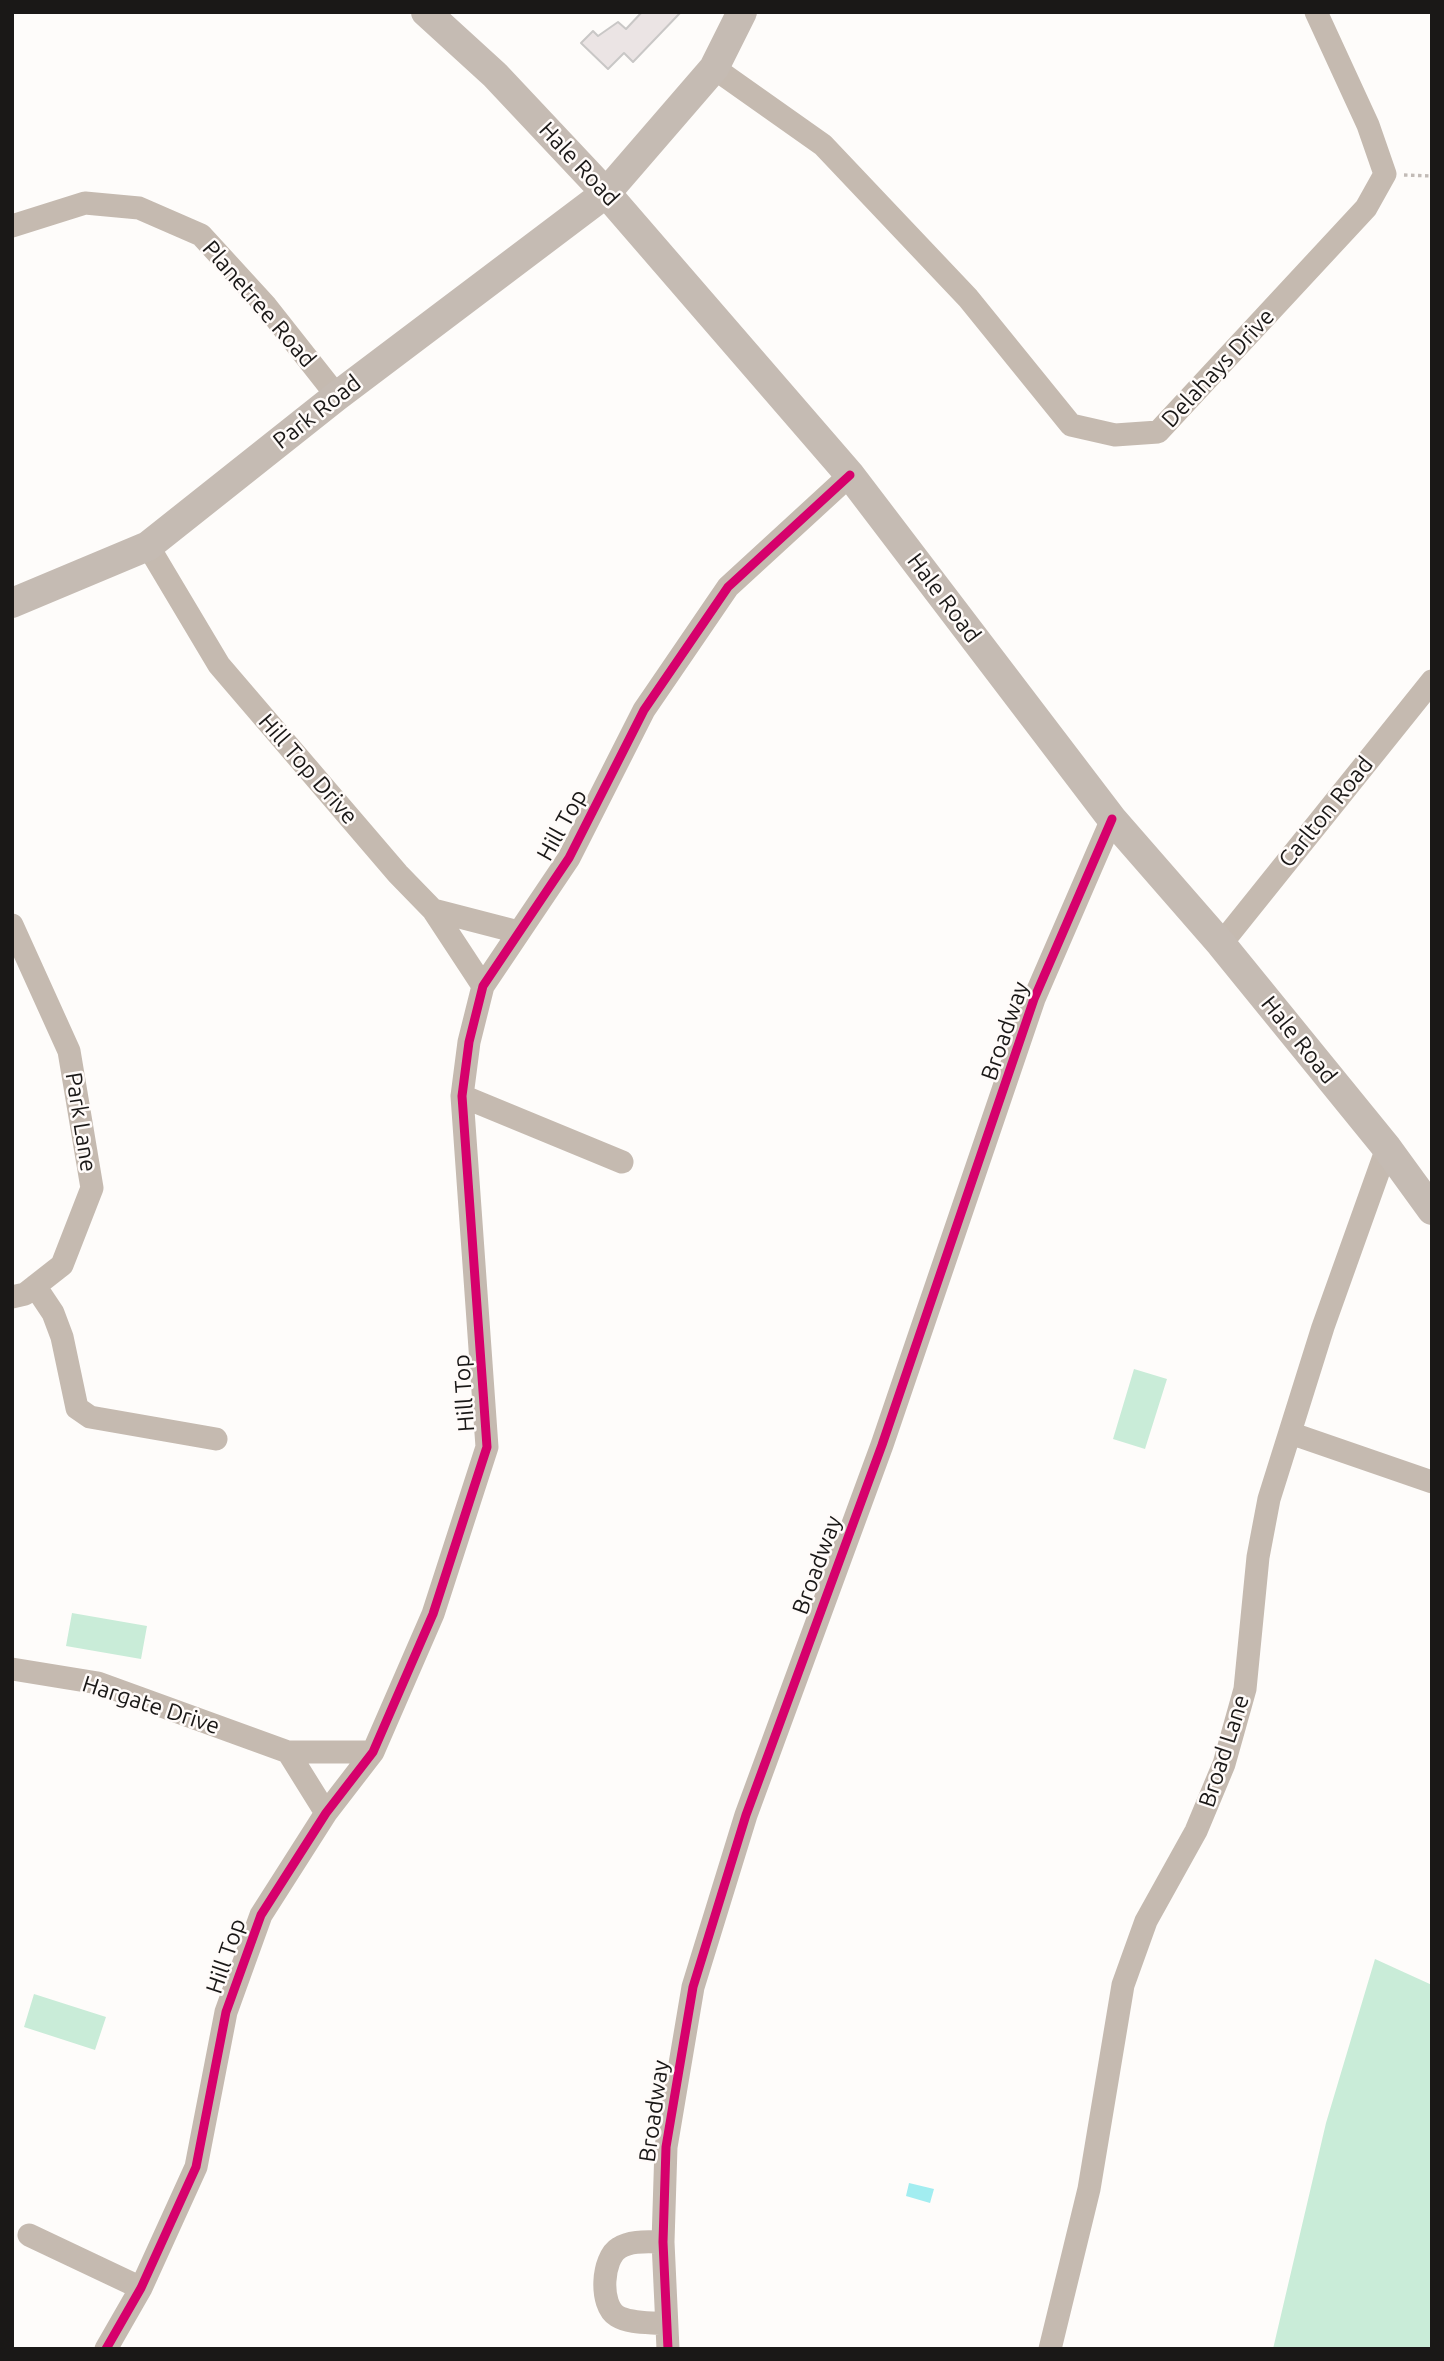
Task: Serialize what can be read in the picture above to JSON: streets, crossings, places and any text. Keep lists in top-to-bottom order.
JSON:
{
  "streets": {
    "main road": ["Hale Road", "Park Road"],
    "street": [
      "Planetree Road",
      "Delahays Drive",
      "Hill Top Drive",
      "Carlton Road",
      "Hill Top",
      "Broadway",
      "Park Lane",
      "Hargate Drive",
      "Broad Lane"
    ]
  },
  "crossings": [
    ["Hale Road", "Park Road"],
    ["Hale Road", "Carlton Road"],
    ["Hale Road", "Hill Top"],
    ["Hale Road", "Broadway"],
    ["Hale Road", "Broad Lane"],
    ["Planetree Road", "Park Road"],
    ["Delahays Drive", "Park Road"],
    ["Park Road", "Hill Top Drive"],
    ["Hill Top Drive", "Hill Top"],
    ["Hill Top", "Hargate Drive"]
  ]
}
